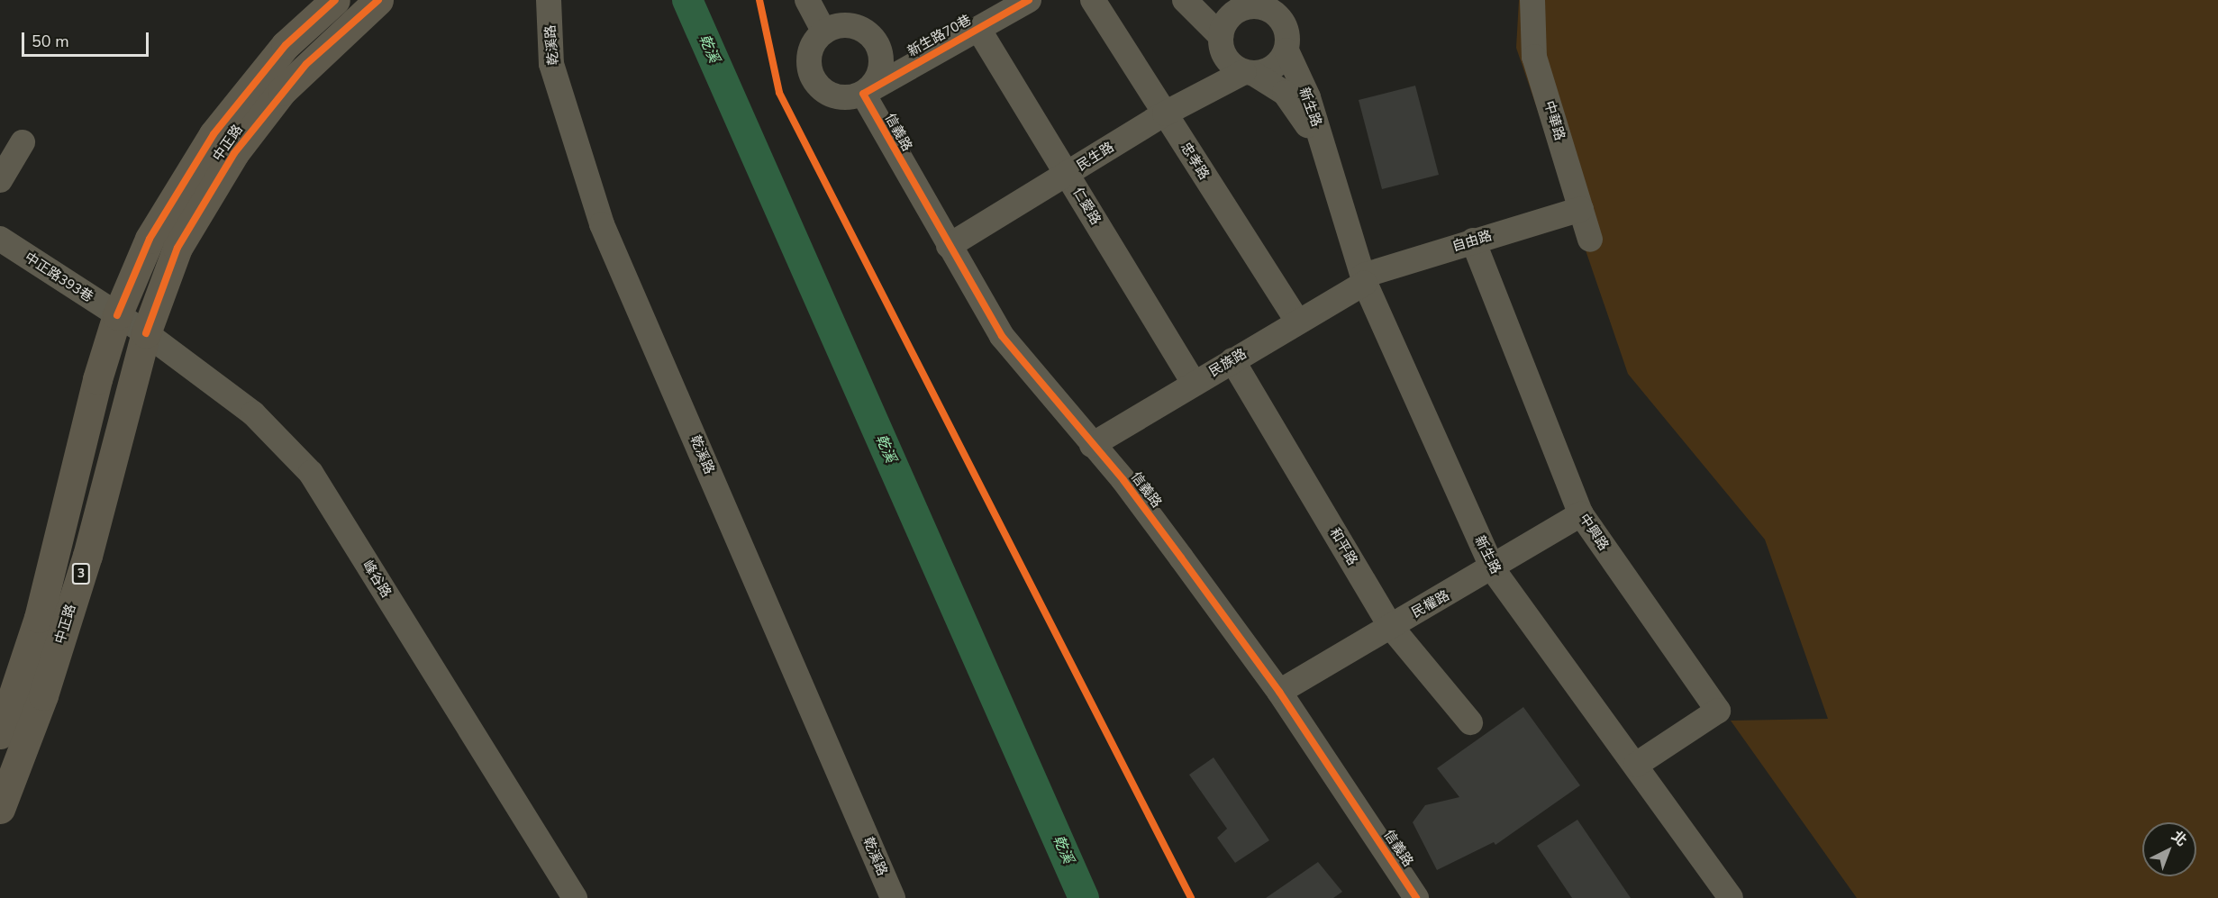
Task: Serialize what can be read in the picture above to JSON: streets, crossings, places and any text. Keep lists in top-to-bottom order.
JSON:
{
  "streets": {
    "main road": ["中正路", "3"],
    "street": [
      "新生路70巷",
      "乾溪路",
      "新生路",
      "中華路",
      "信義路",
      "民生路",
      "忠孝路",
      "仁愛路",
      "自由路",
      "中正路393巷",
      "民族路",
      "中興路",
      "和平路",
      "峰谷路",
      "民權路"
    ]
  },
  "crossings": [
    ["新生路70巷", "信義路"],
    ["新生路70巷", "仁愛路"],
    ["新生路", "民生路"],
    ["新生路", "自由路"],
    ["新生路", "民族路"],
    ["新生路", "中興路"],
    ["新生路", "民權路"],
    ["中華路", "自由路"],
    ["信義路", "民生路"],
    ["信義路", "民族路"],
    ["信義路", "民權路"],
    ["中正路", "中正路393巷"],
    ["中正路", "峰谷路"],
    ["民生路", "忠孝路"],
    ["民生路", "仁愛路"],
    ["忠孝路", "民族路"],
    ["仁愛路", "民族路"],
    ["自由路", "民族路"],
    ["自由路", "中興路"],
    ["中正路393巷", "峰谷路"],
    ["民族路", "和平路"],
    ["中興路", "民權路"],
    ["和平路", "民權路"]
  ],
  "water": ["乾溪"],
  "scale_bar": "50 m",
  "north": "top right"
}
